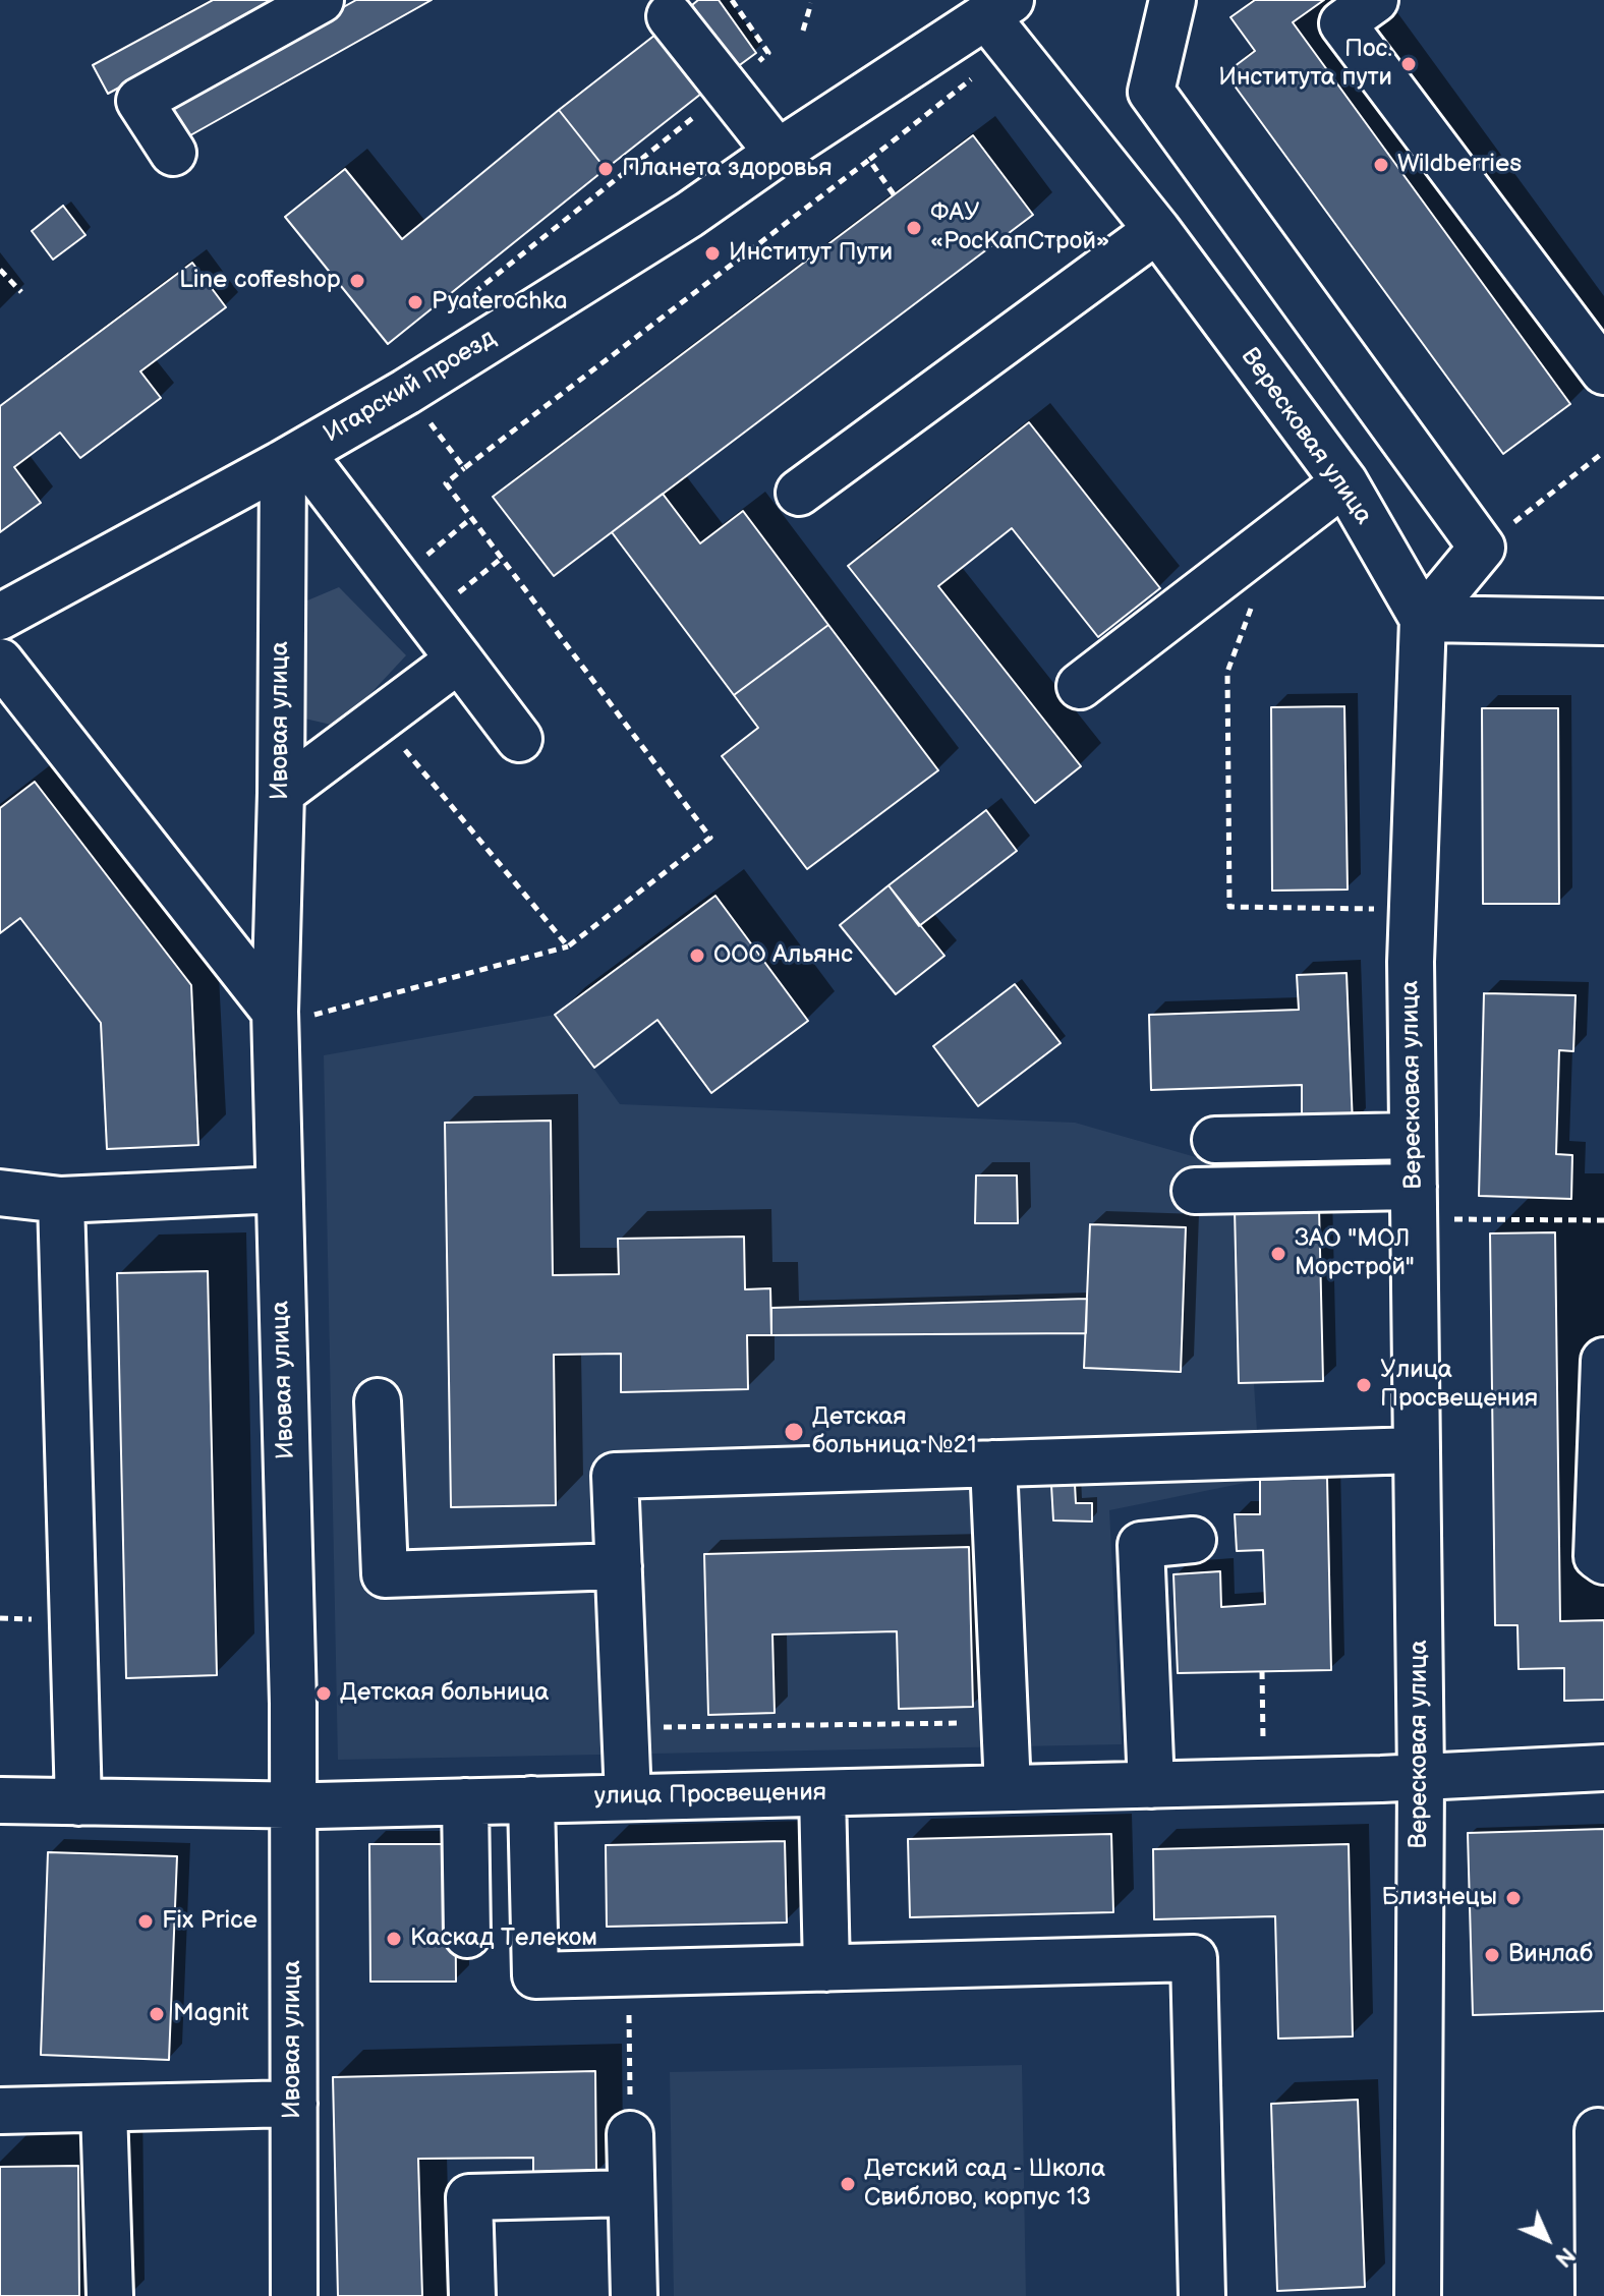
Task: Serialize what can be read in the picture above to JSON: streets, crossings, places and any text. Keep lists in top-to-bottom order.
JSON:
{
  "streets": {
    "street": [
      "Игарский проезд",
      "Вересковая улица",
      "Ивовая улица",
      "улица Просвещения"
    ]
  },
  "crossings": [
    ["Игарский проезд", "Вересковая улица"],
    ["Игарский проезд", "Ивовая улица"],
    ["Вересковая улица", "улица Просвещения"],
    ["Ивовая улица", "улица Просвещения"]
  ],
  "places": [
    "Пос. Института пути",
    "Wildberries",
    "Планета здоровья",
    "ФАУ «РосКапСтрой»",
    "Институт Пути",
    "Line coffeshop",
    "Pyaterochka",
    "ООО Альянс",
    "ЗАО \"МОЛ Морстрой\"",
    "Улица Просвещения",
    "Детская больница №21",
    "Детская больница",
    "Близнецы",
    "Fix Price",
    "Каскад Телеком",
    "Винлаб",
    "Magnit",
    "Детский сад - Школа Свиблово, корпус 13"
  ],
  "north": "bottom right"
}
